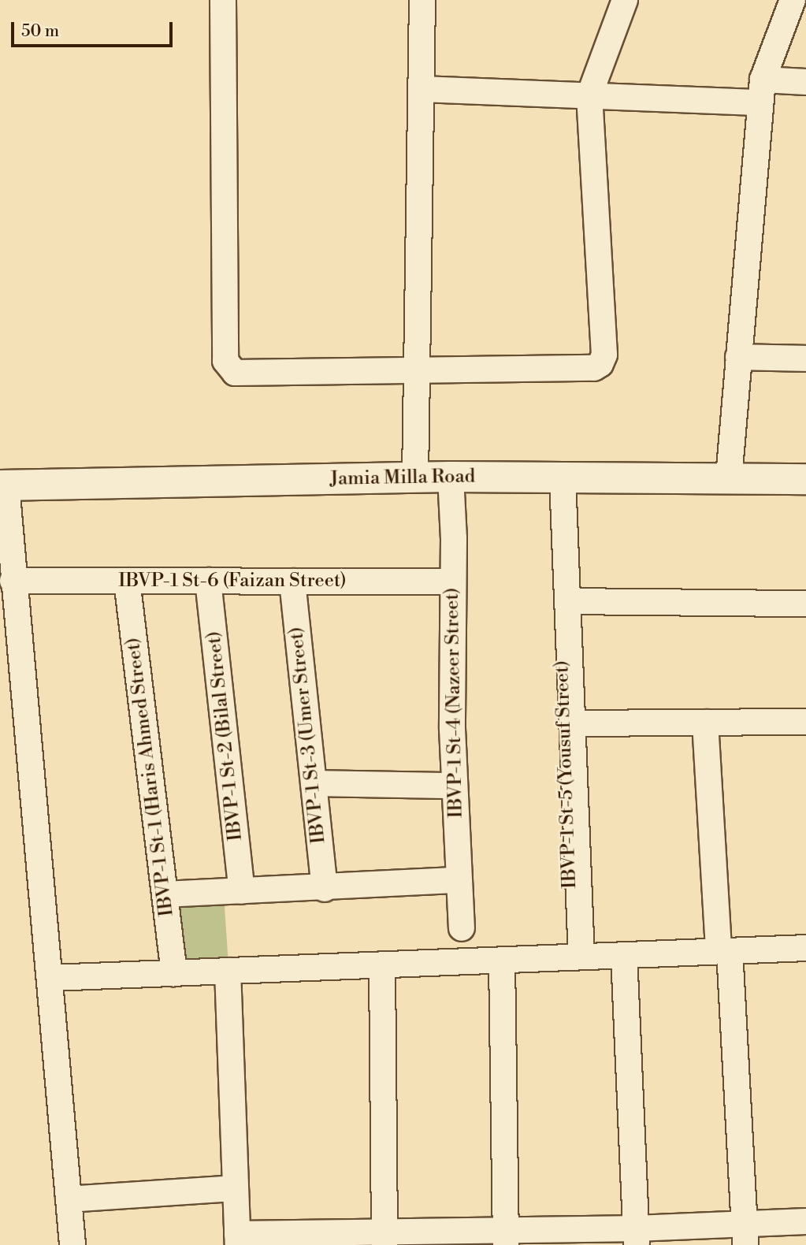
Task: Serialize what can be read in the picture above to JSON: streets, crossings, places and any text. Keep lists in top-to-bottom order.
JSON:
{
  "streets": {
    "main road": ["Jamia Milla Road"],
    "street": [
      "IBVP-1 St-6 (Faizan Street)",
      "IBVP-1 St-4 (Nazeer Street)",
      "IBVP-1 St-3 (Umer Street)",
      "IBVP-1 St-2 (Bilal Street)",
      "IBVP-1 St-5 (Yousuf Street)",
      "IBVP-1 St-1 (Haris Ahmed Street)"
    ]
  },
  "crossings": [
    ["Jamia Milla Road", "IBVP-1 St-4 (Nazeer Street)"],
    ["IBVP-1 St-6 (Faizan Street)", "IBVP-1 St-4 (Nazeer Street)"],
    ["IBVP-1 St-6 (Faizan Street)", "IBVP-1 St-3 (Umer Street)"],
    ["IBVP-1 St-6 (Faizan Street)", "IBVP-1 St-2 (Bilal Street)"],
    ["IBVP-1 St-6 (Faizan Street)", "IBVP-1 St-1 (Haris Ahmed Street)"]
  ],
  "scale_bar": "50 m"
}
